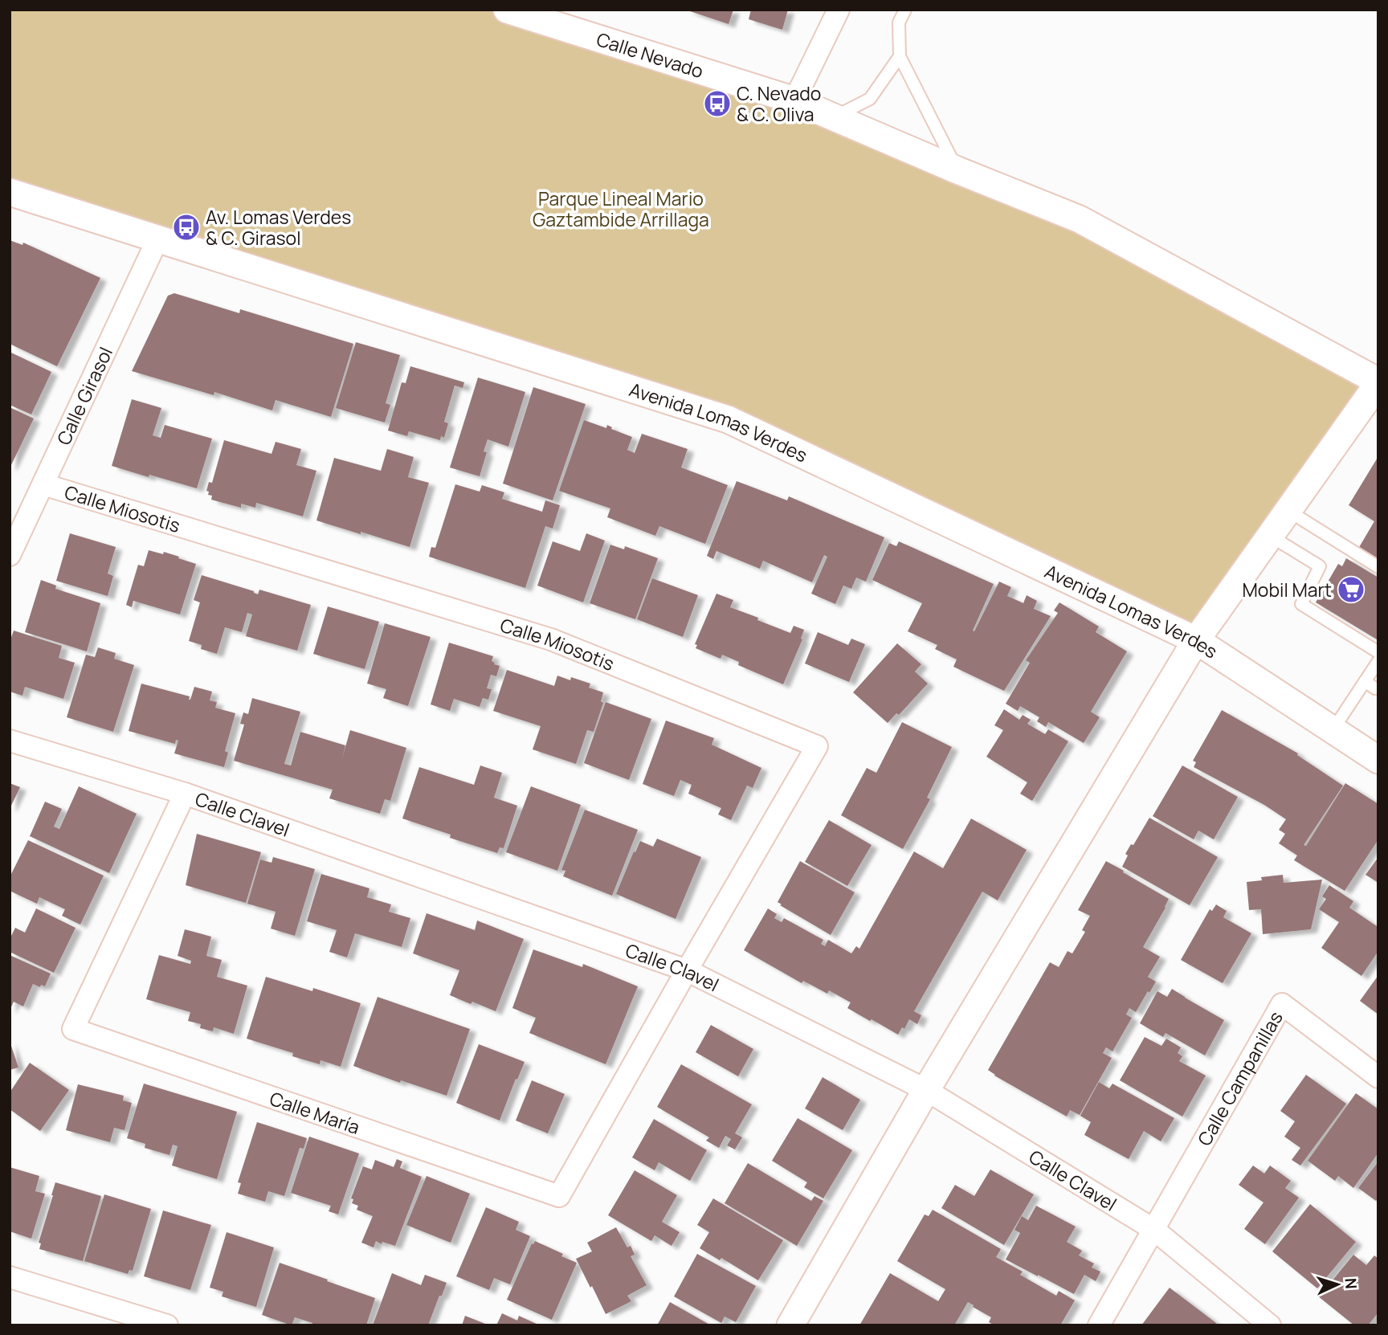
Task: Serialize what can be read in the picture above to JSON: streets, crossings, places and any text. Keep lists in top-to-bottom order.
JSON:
{
  "streets": {
    "street": [
      "Calle Nevado",
      "Calle Girasol",
      "Avenida Lomas Verdes",
      "Calle Miosotis",
      "Calle Clavel",
      "Calle Campanillas",
      "Calle María"
    ]
  },
  "crossings": [
    ["Calle Girasol", "Avenida Lomas Verdes"],
    ["Calle Girasol", "Calle Miosotis"],
    ["Calle Miosotis", "Calle Clavel"],
    ["Calle Miosotis", "Calle María"],
    ["Calle Clavel", "Calle Campanillas"],
    ["Calle Clavel", "Calle María"]
  ],
  "parks": ["Parque Lineal Mario Gaztambide Arrillaga"],
  "places": {
    "bus stop": ["C. Nevado & C. Oliva", "Av. Lomas Verdes & C. Girasol"],
    "supermarket": ["Mobil Mart"]
  },
  "north": "right"
}
